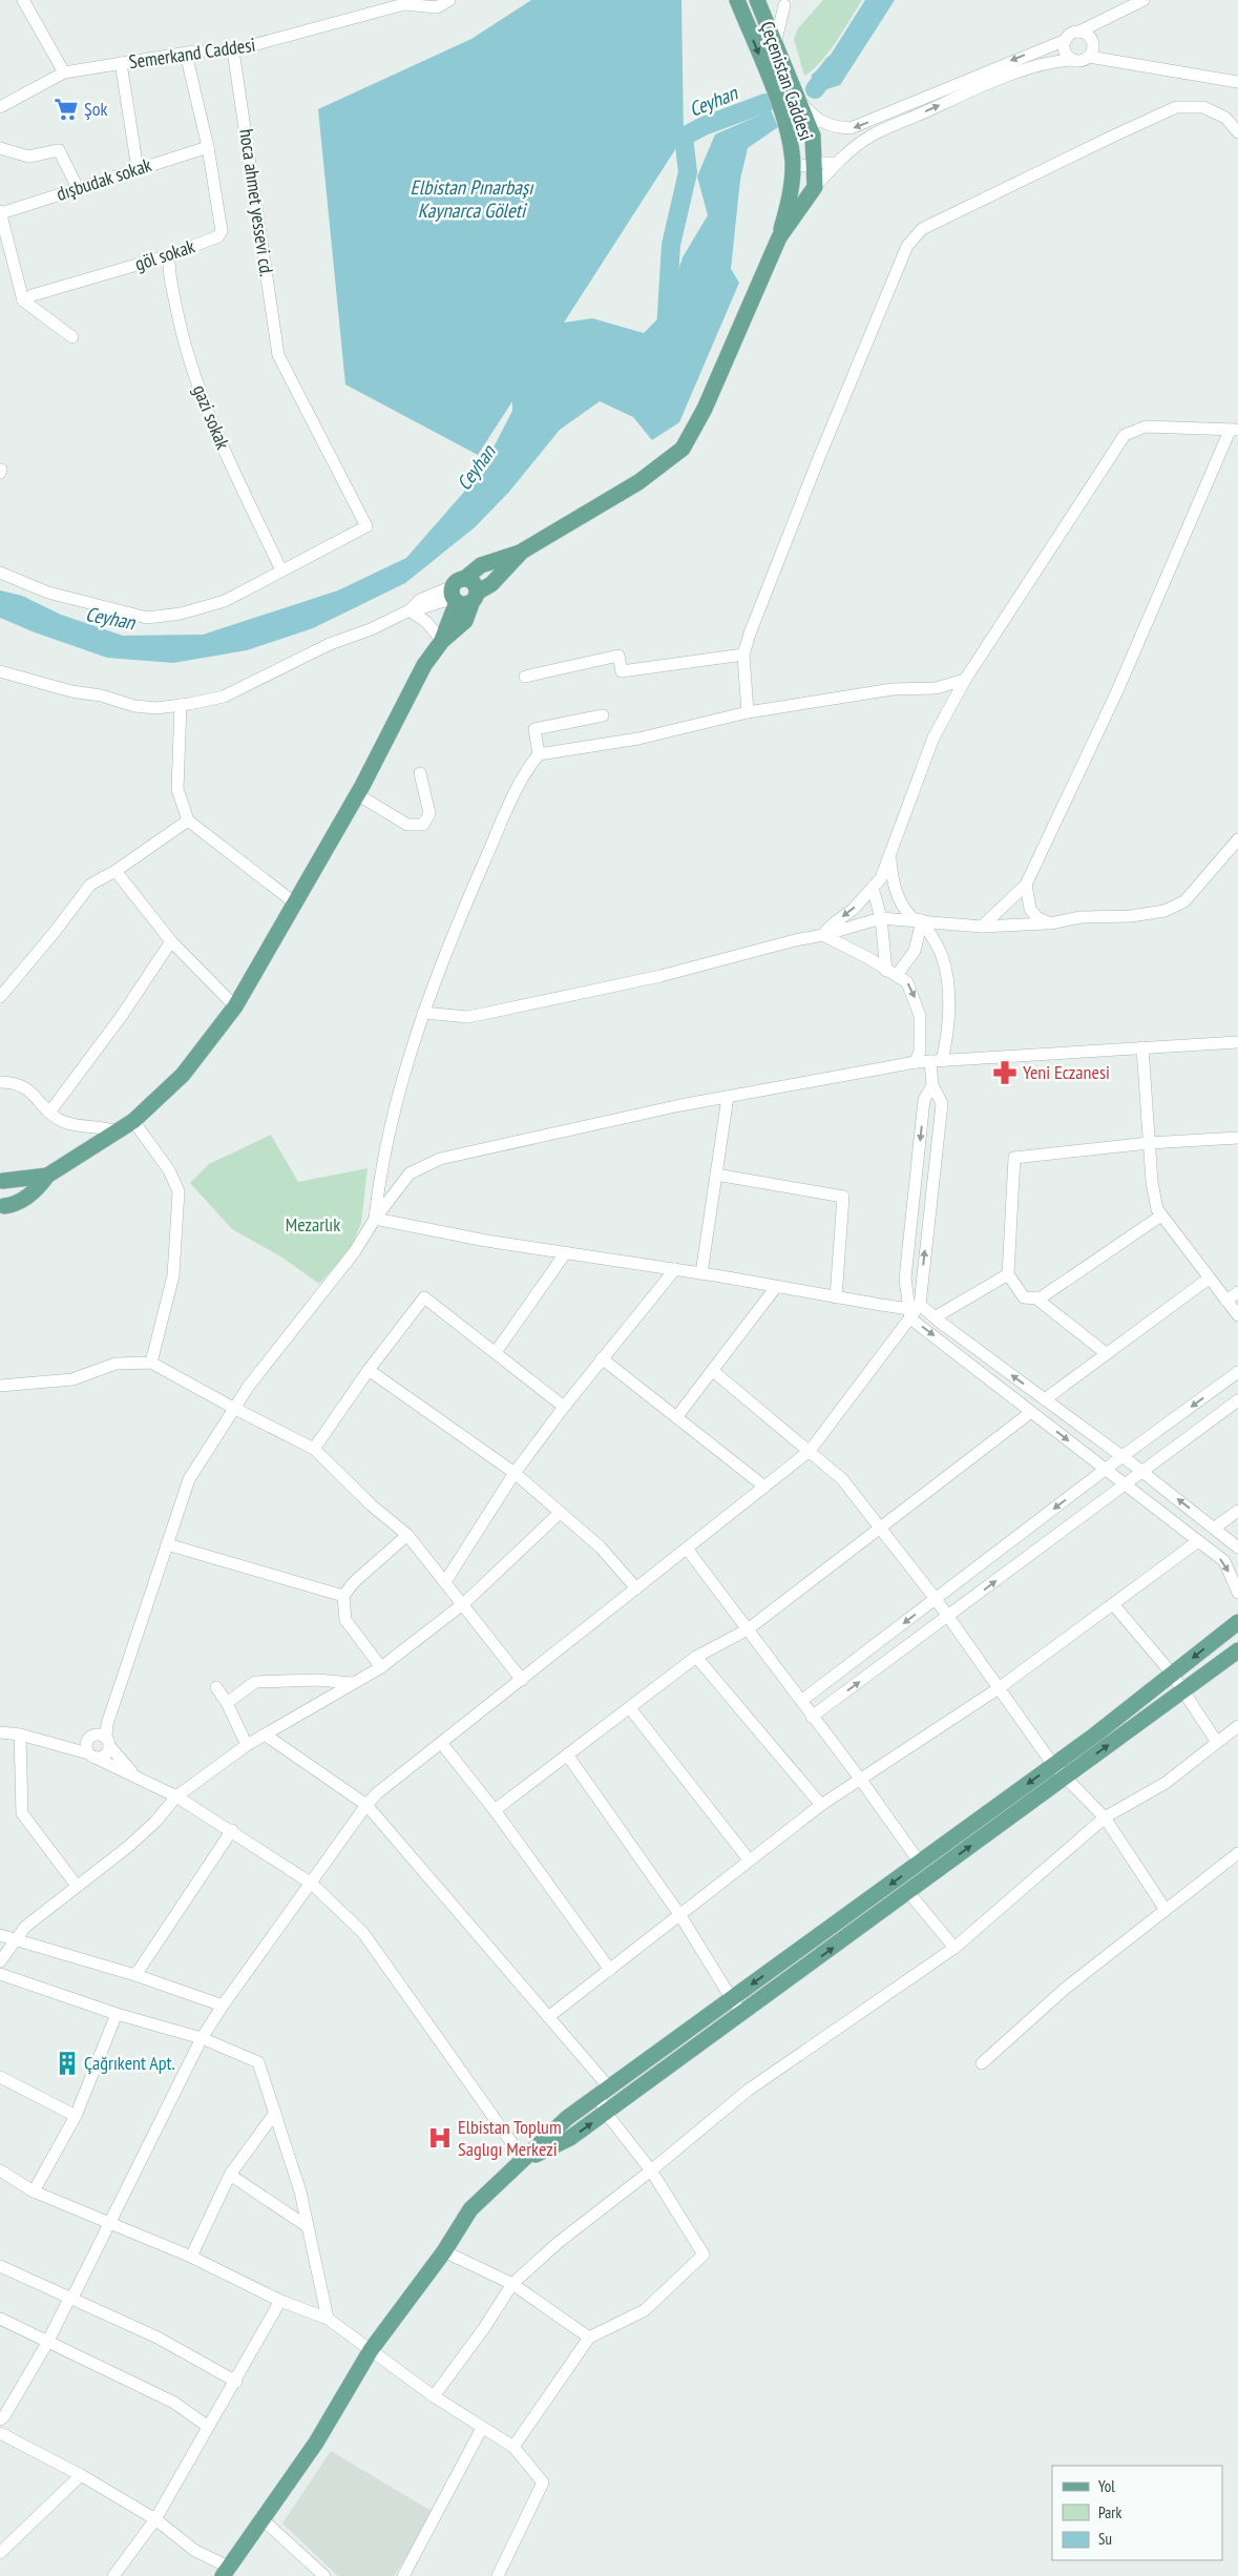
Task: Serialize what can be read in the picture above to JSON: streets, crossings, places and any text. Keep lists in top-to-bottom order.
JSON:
{
  "streets": {
    "main road": ["Çeçenistan Caddesi"],
    "street": [
      "Semerkand Caddesi",
      "dışbudak sokak",
      "hoca ahmet yessevi cd.",
      "göl sokak",
      "gazi sokak"
    ]
  },
  "crossings": [
    ["Semerkand Caddesi", "hoca ahmet yessevi cd."],
    ["dışbudak sokak", "göl sokak"],
    ["hoca ahmet yessevi cd.", "gazi sokak"],
    ["göl sokak", "gazi sokak"]
  ],
  "water": ["Ceyhan", "Elbistan Pınarbaşı Kaynarca Göleti"],
  "parks": ["Mezarlık"],
  "places": {
    "supermarket": ["Şok"],
    "pharmacy": ["Yeni Eczanesi"],
    "building": ["Çağrıkent Apt."],
    "hospital": ["Elbistan Toplum Saglıgı Merkezi"]
  },
  "legend": ["Yol", "Park", "Su"]
}
